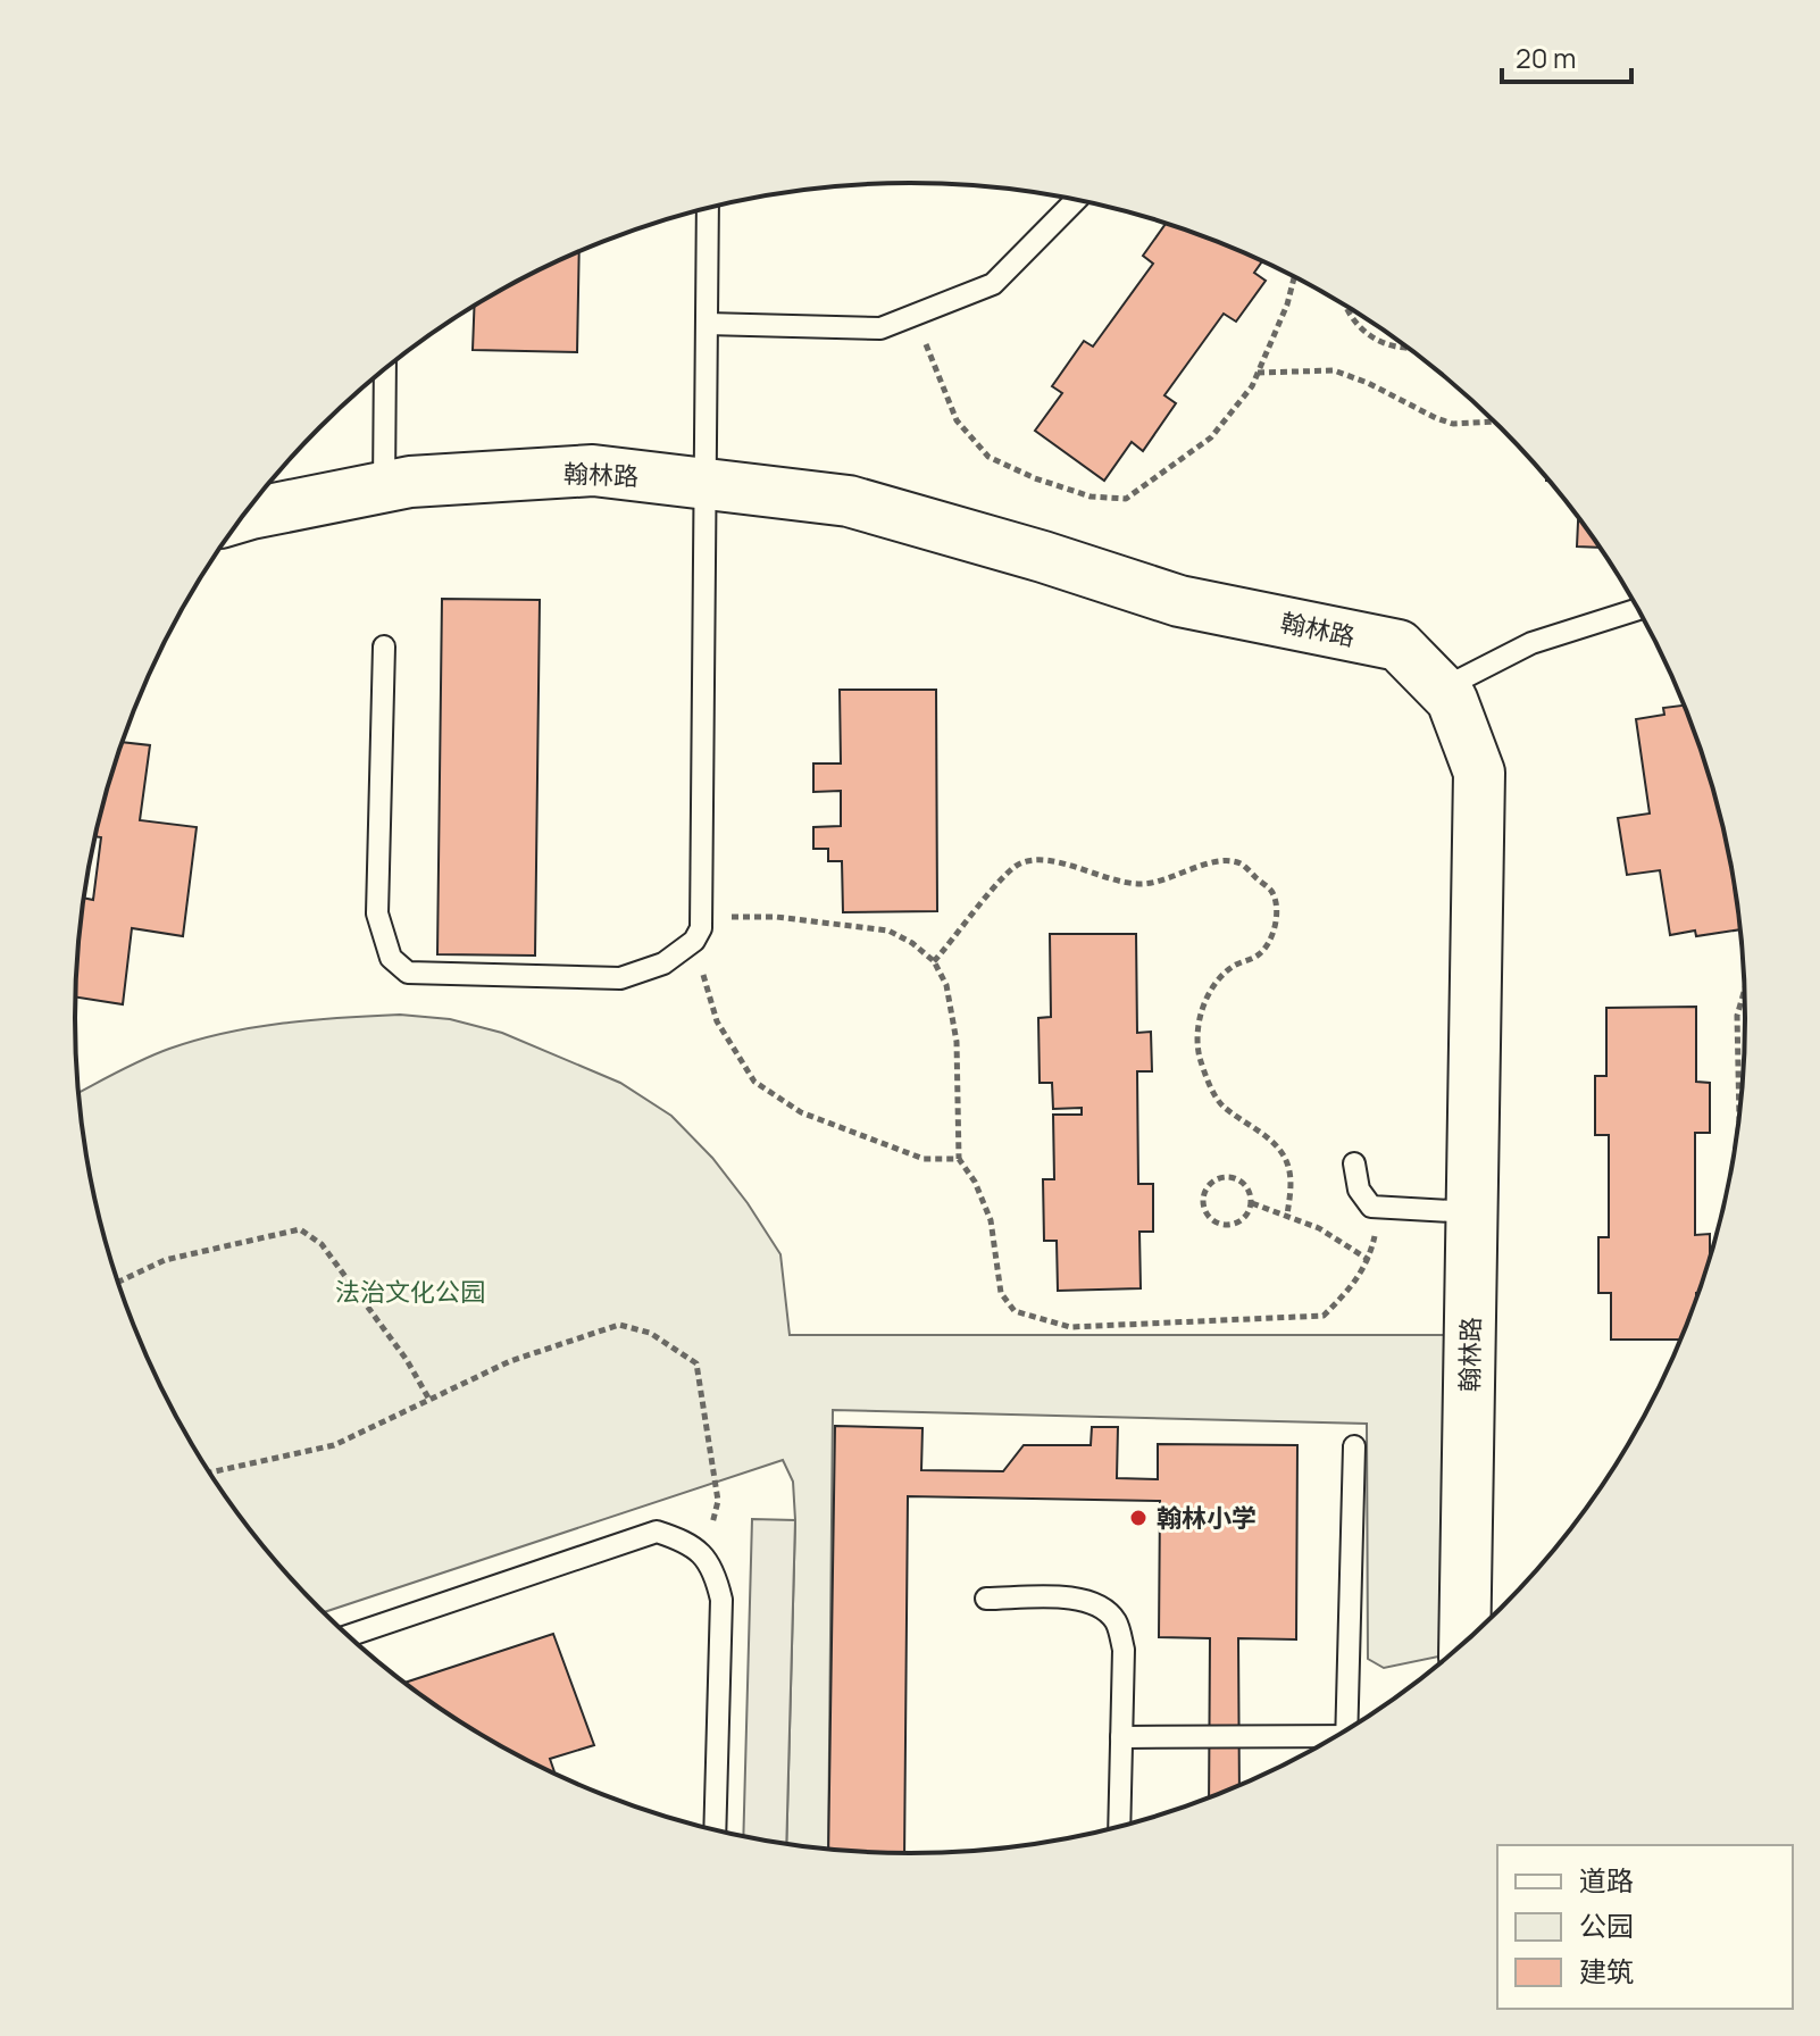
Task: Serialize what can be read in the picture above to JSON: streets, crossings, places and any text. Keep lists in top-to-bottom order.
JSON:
{
  "streets": {
    "main road": ["翰林路"]
  },
  "parks": ["法治文化公园"],
  "places": ["翰林小学"],
  "legend": ["道路", "公园", "建筑"],
  "scale_bar": "20 m"
}
